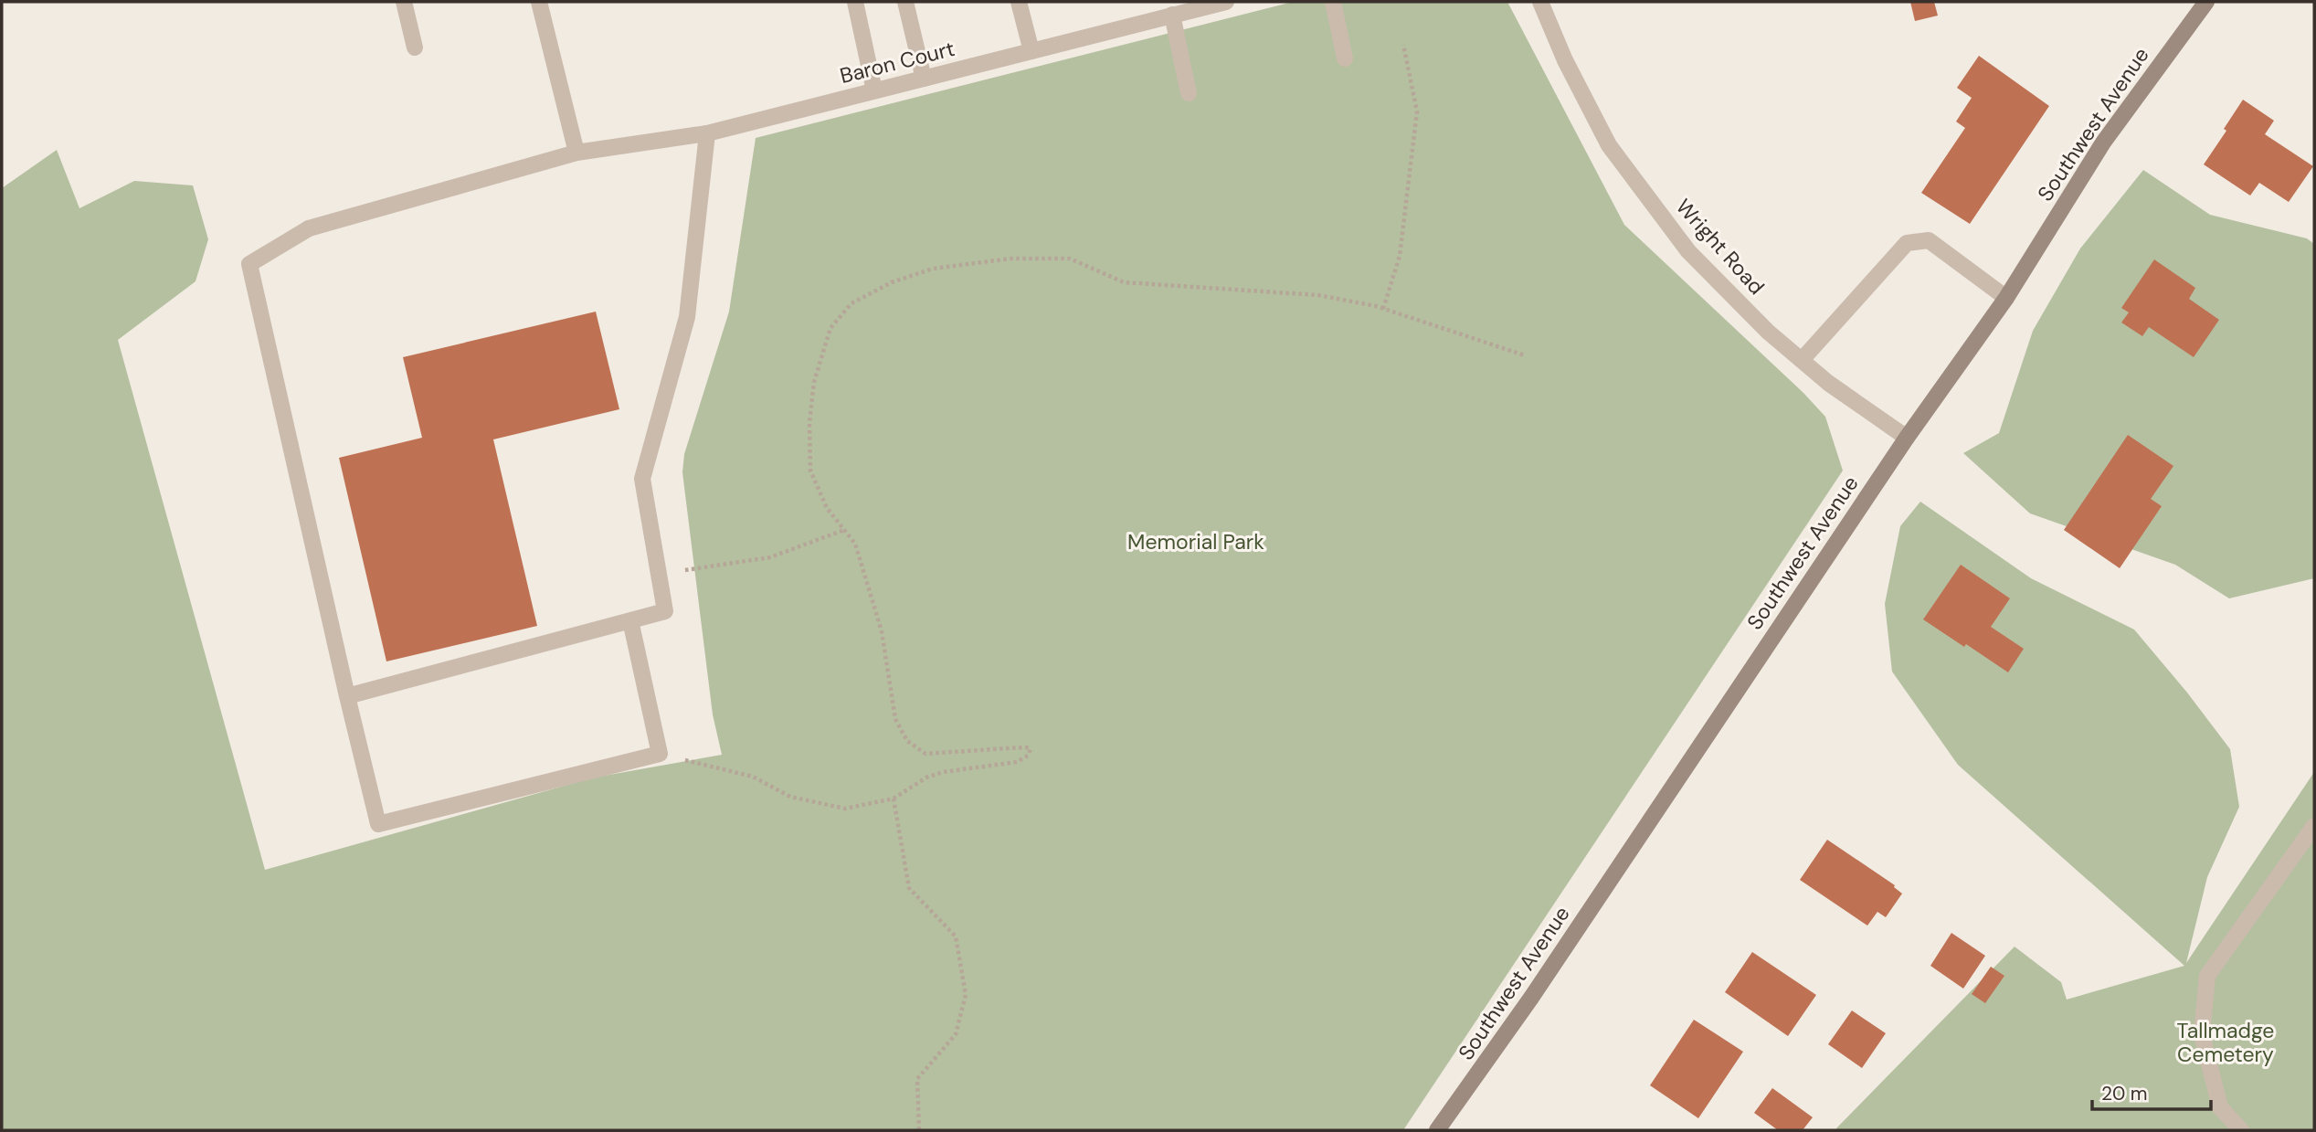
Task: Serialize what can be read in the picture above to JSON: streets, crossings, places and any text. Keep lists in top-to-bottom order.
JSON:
{
  "streets": {
    "street": ["Baron Court", "Southwest Avenue", "Wright Road"]
  },
  "crossings": [
    ["Southwest Avenue", "Wright Road"]
  ],
  "parks": ["Memorial Park", "Tallmadge Cemetery"],
  "scale_bar": "20 m"
}
